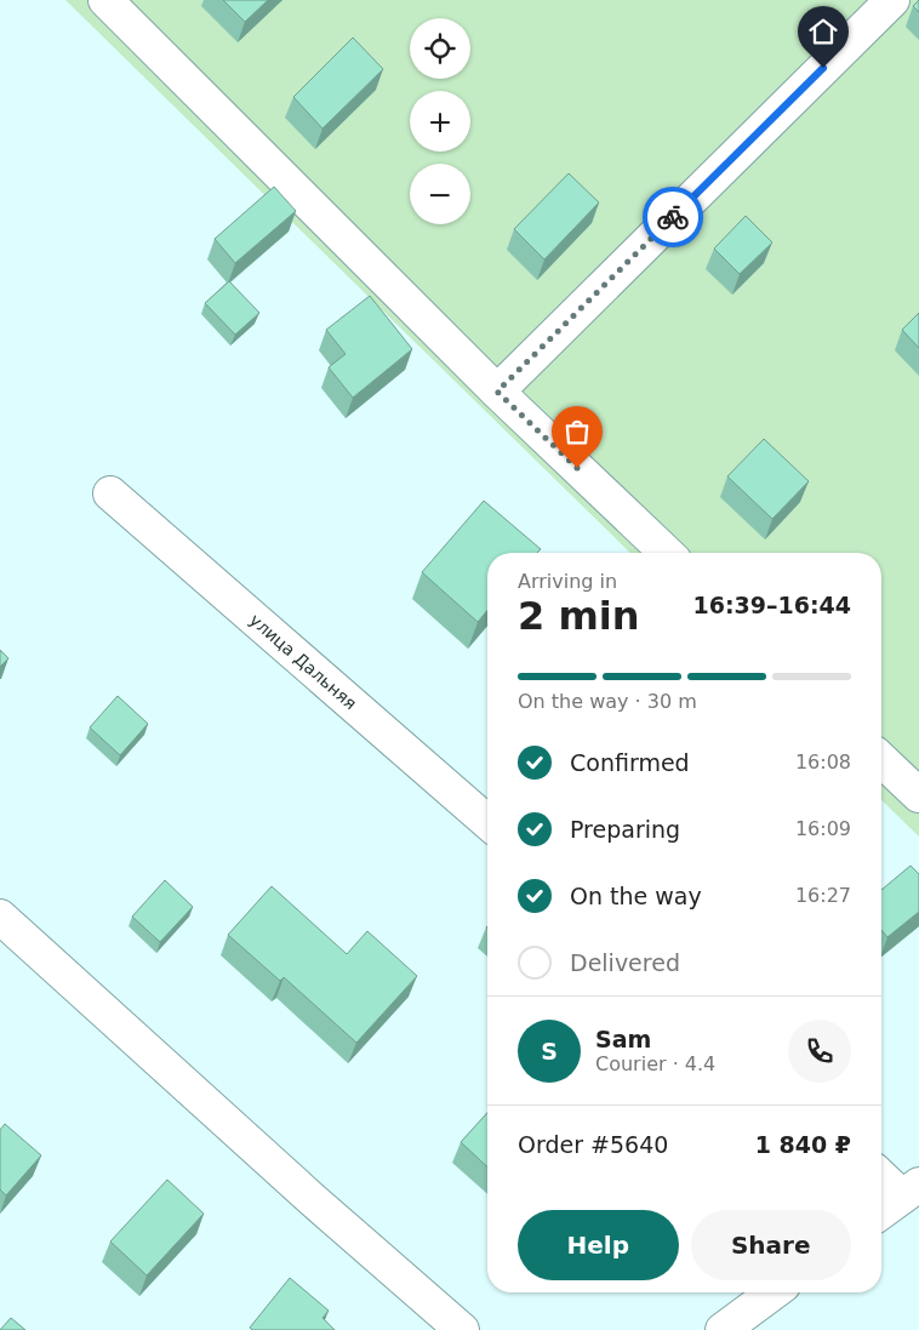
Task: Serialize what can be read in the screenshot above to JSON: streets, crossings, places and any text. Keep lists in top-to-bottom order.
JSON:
{
  "streets": {
    "street": ["улица Дальняя"]
  },
  "page": {
    "map_buttons": ["+", "−"],
    "heading": ["2 min", "Arriving in", "16:39–16:44"],
    "panel": [
      "Sam",
      "Courier · 4.4",
      "Order #5640",
      "1 840 ₽"
    ],
    "bar": "On the way · 30 m",
    "list": [
      ["Confirmed", "16:08"],
      ["Preparing", "16:09"],
      ["On the way", "16:27"],
      "Delivered"
    ],
    "round": "S",
    "buttons": ["Help", "Share"]
  }
}
